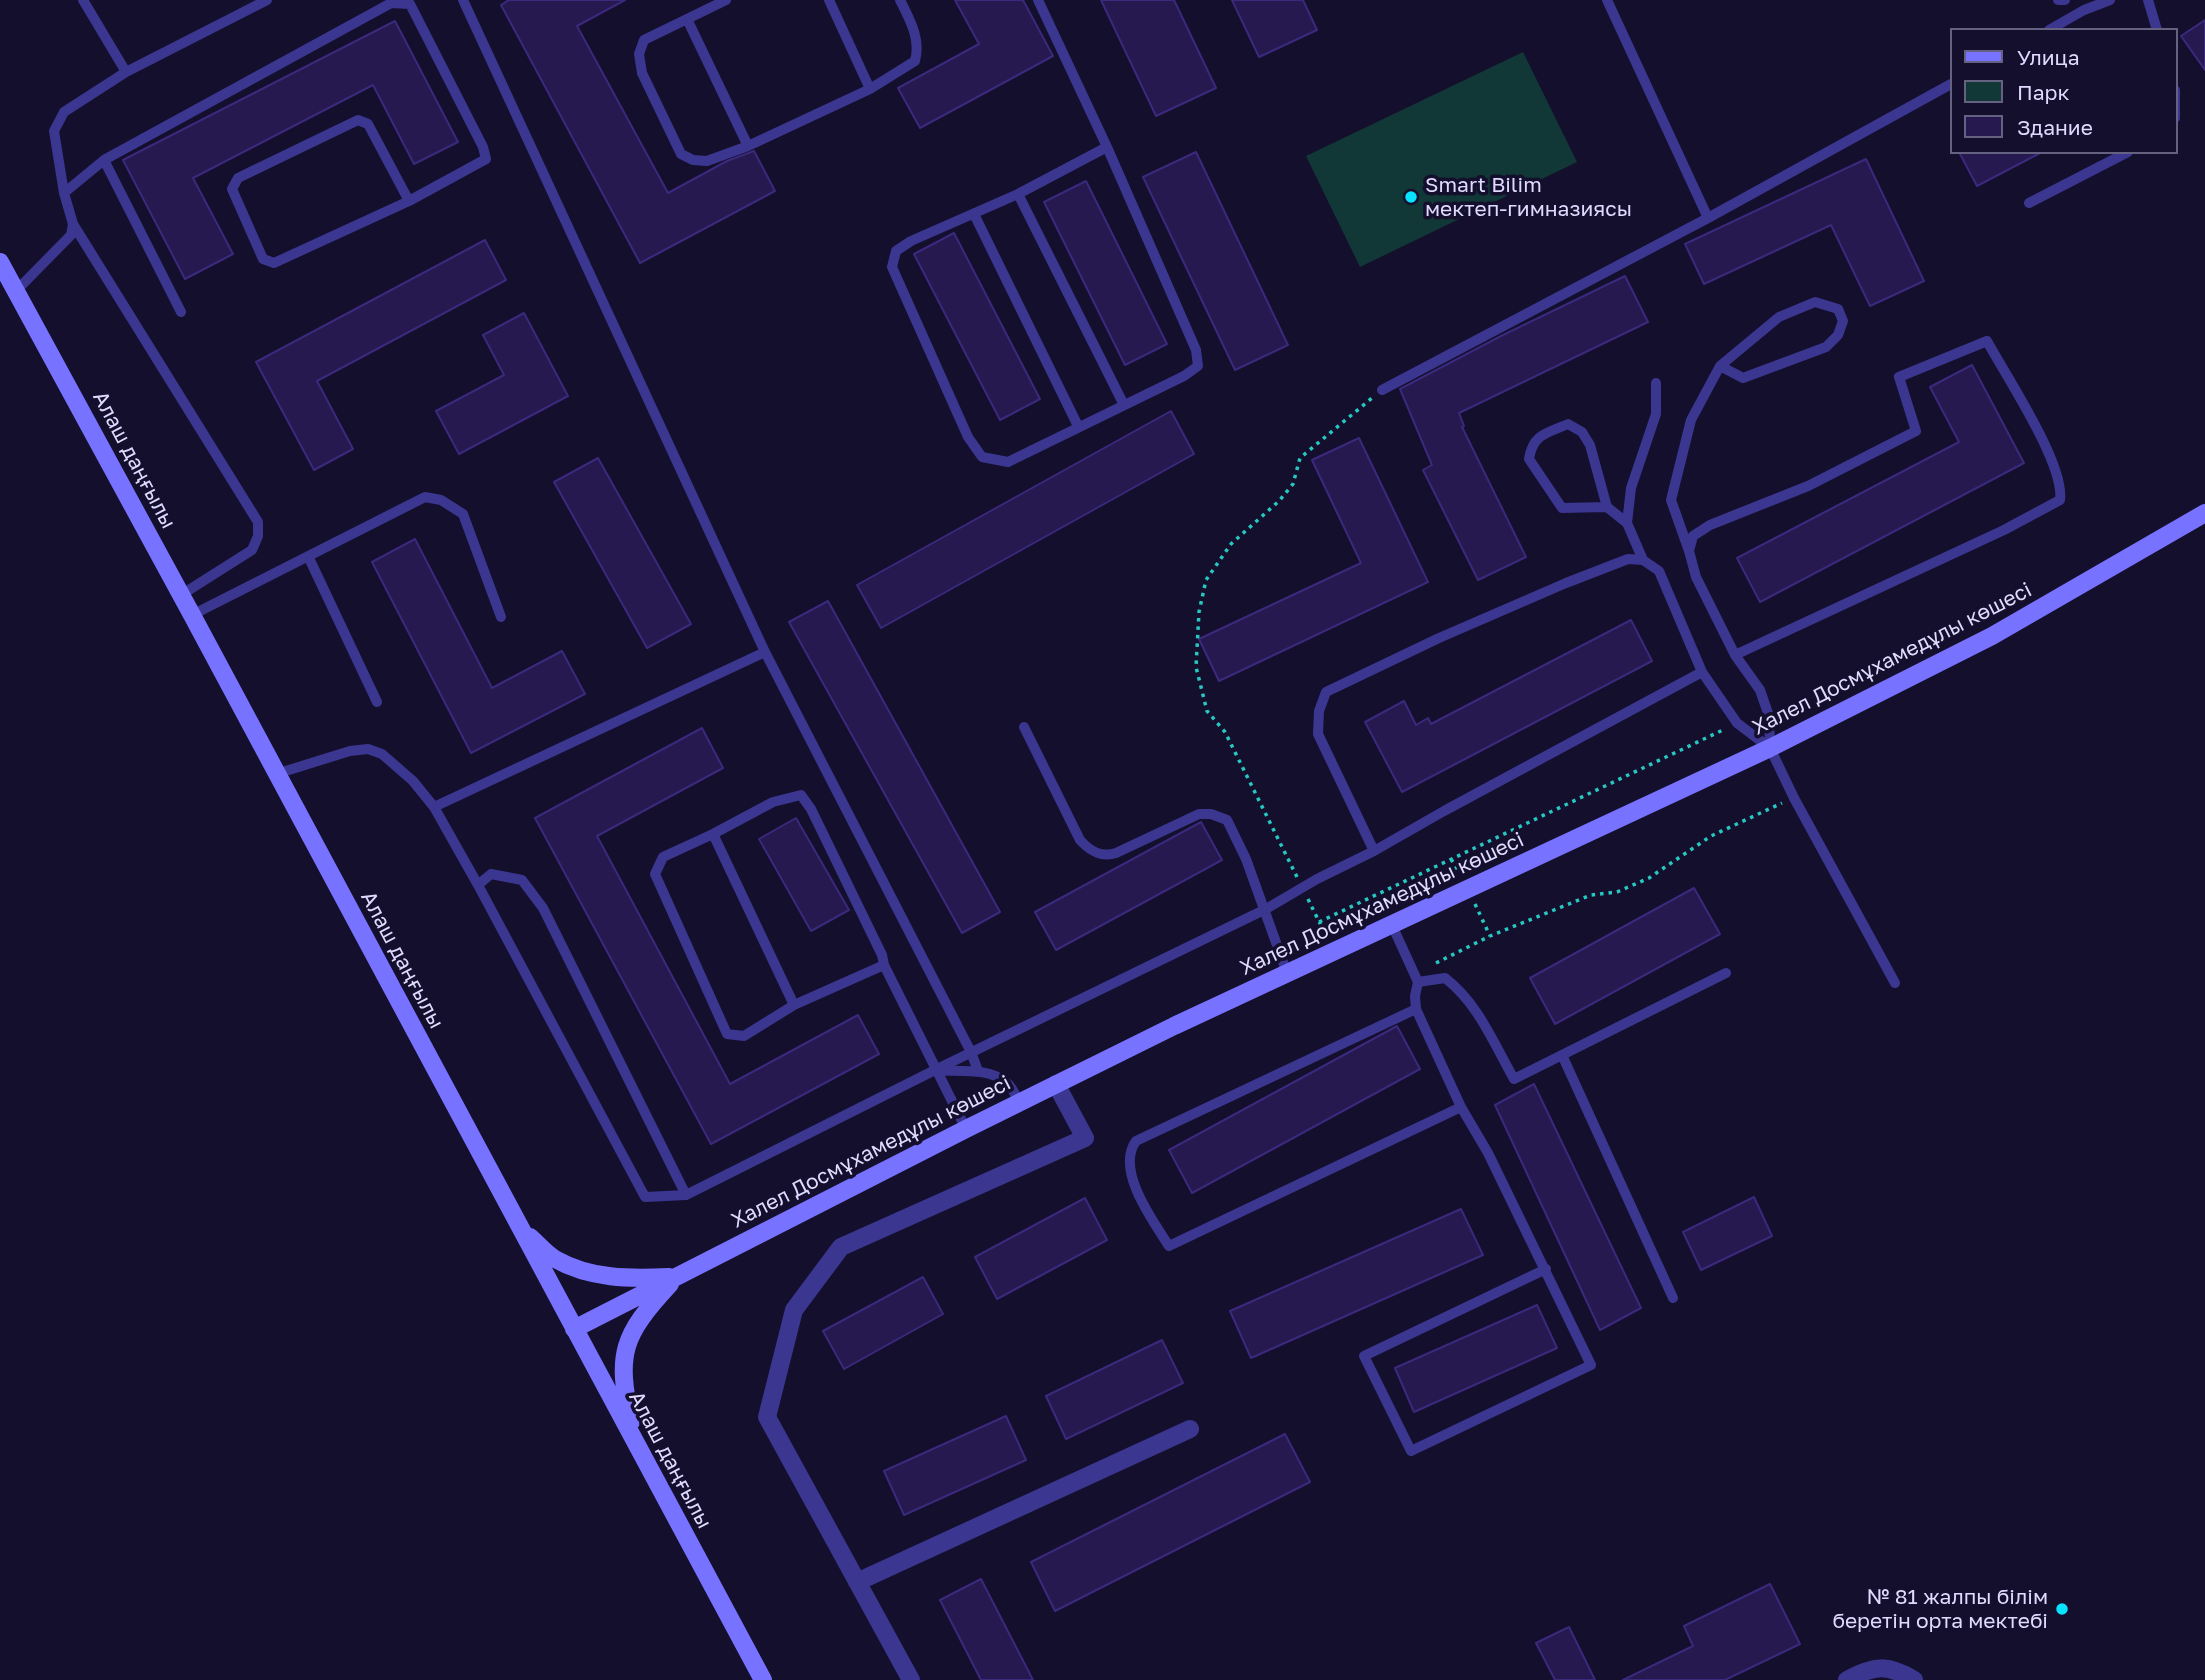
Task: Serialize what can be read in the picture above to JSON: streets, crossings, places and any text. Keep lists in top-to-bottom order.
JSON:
{
  "streets": {
    "main road": ["Алаш даңғылы", "Халел Досмұхамедұлы көшесі"]
  },
  "crossings": [
    ["Алаш даңғылы", "Халел Досмұхамедұлы көшесі"]
  ],
  "places": ["Smart Bilim мектеп-гимназиясы", "№ 81 жалпы білім беретін орта мектебі"],
  "legend": ["Улица", "Парк", "Здание"]
}
